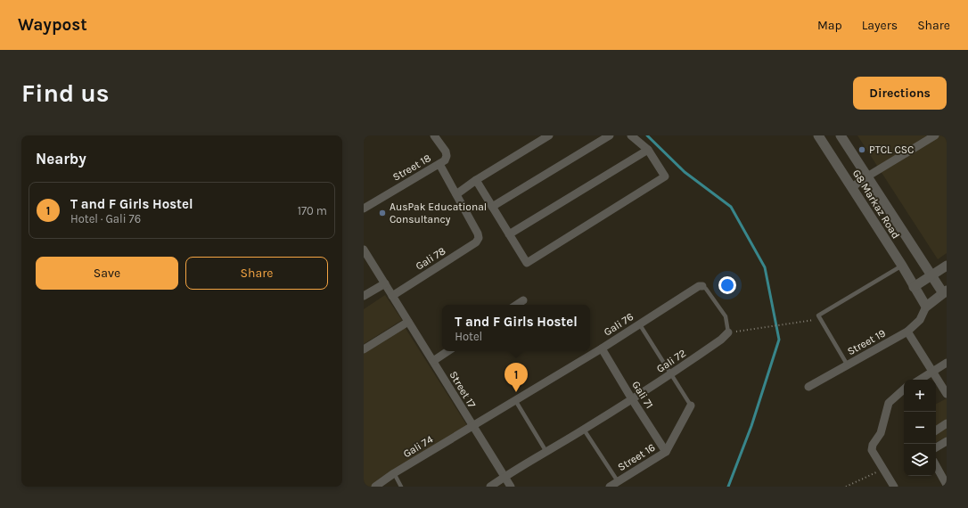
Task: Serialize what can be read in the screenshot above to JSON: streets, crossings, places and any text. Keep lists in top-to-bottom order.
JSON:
{
  "streets": {
    "street": [
      "Street 18",
      "G8 Markaz Road",
      "Gali 78",
      "Gali 76",
      "Street 19",
      "Gali 72",
      "Street 17",
      "Gali 71",
      "Gali 74",
      "Street 16"
    ]
  },
  "crossings": [
    ["G8 Markaz Road", "Street 19"],
    ["Gali 78", "Street 17"],
    ["Gali 76", "Street 17"],
    ["Gali 76", "Gali 71"],
    ["Gali 76", "Gali 74"],
    ["Gali 72", "Gali 71"],
    ["Street 17", "Gali 74"],
    ["Gali 71", "Street 16"]
  ],
  "places": ["PTCL CSC", "AusPak Educational Consultancy"],
  "page": {
    "header": "Waypost",
    "nav": ["Map", "Layers", "Share"],
    "buttons": [
      "Directions",
      ["Save", "Share"]
    ],
    "title": "Find us",
    "heading": "Nearby",
    "list": [
      {
        "mark": "1",
        "name": "T and F Girls Hostel",
        "note": "Hotel · Gali 76",
        "value": "170 m"
      }
    ],
    "popup": ["T and F Girls Hostel", "Hotel"],
    "pins": "1",
    "map_buttons": ["+", "−"]
  }
}
